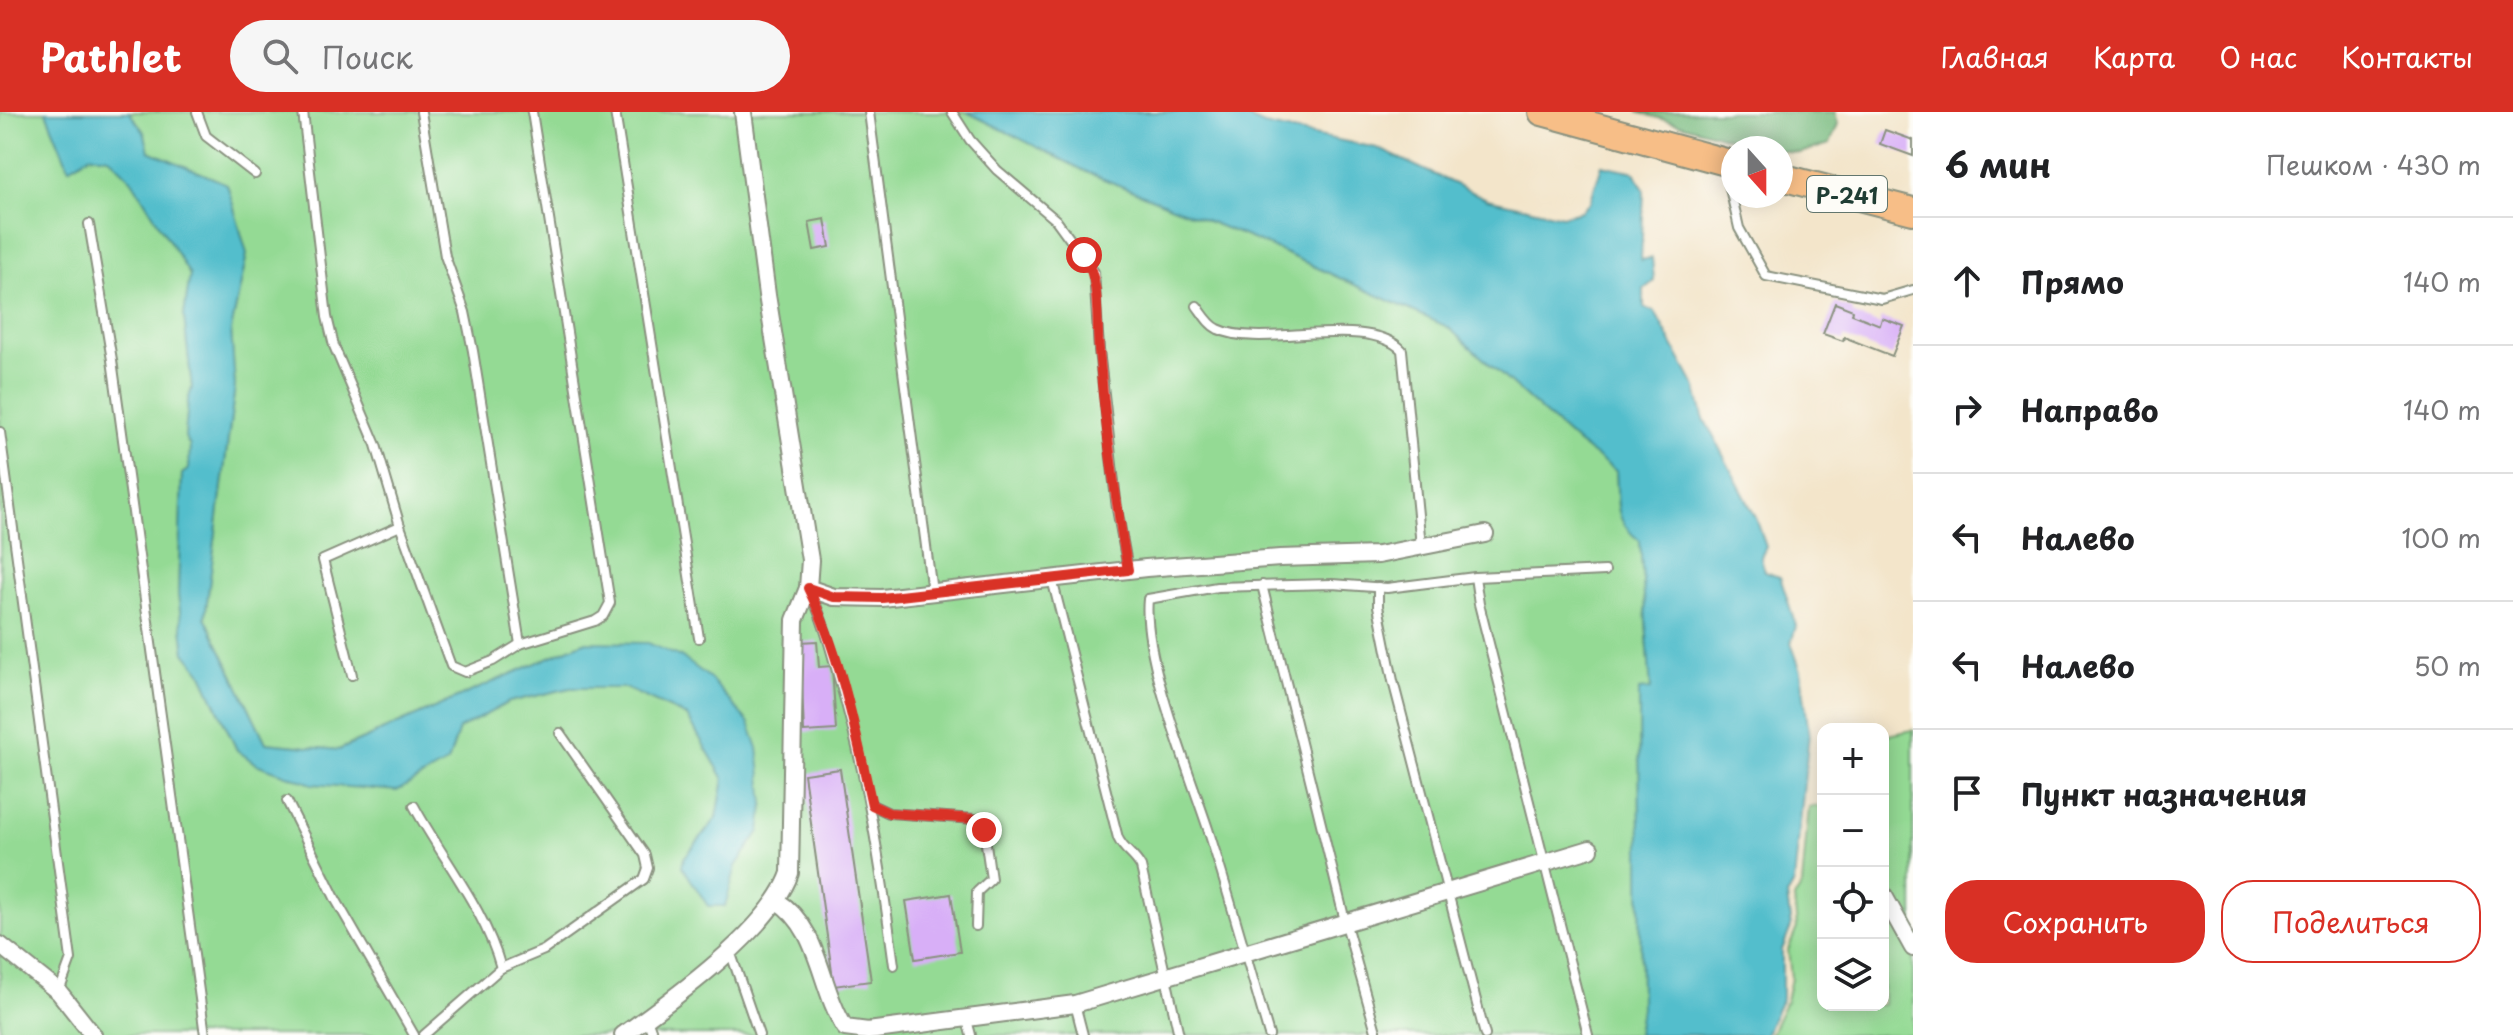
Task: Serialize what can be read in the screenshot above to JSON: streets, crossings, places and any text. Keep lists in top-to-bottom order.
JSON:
{
  "streets": {
    "highway": ["Р-241"]
  },
  "north": "bottom",
  "page": {
    "header": "Pathlet",
    "search": "Поиск",
    "nav": [
      "Главная",
      "Карта",
      "О нас",
      "Контакты"
    ],
    "heading": ["6 мин", "Пешком · 430 m"],
    "list": [
      ["Прямо", "140 m"],
      ["Направо", "140 m"],
      ["Налево", "100 m"],
      ["Налево", "50 m"],
      "Пункт назначения"
    ],
    "map_buttons": ["+", "−"],
    "buttons": ["Сохранить", "Поделиться"]
  }
}
